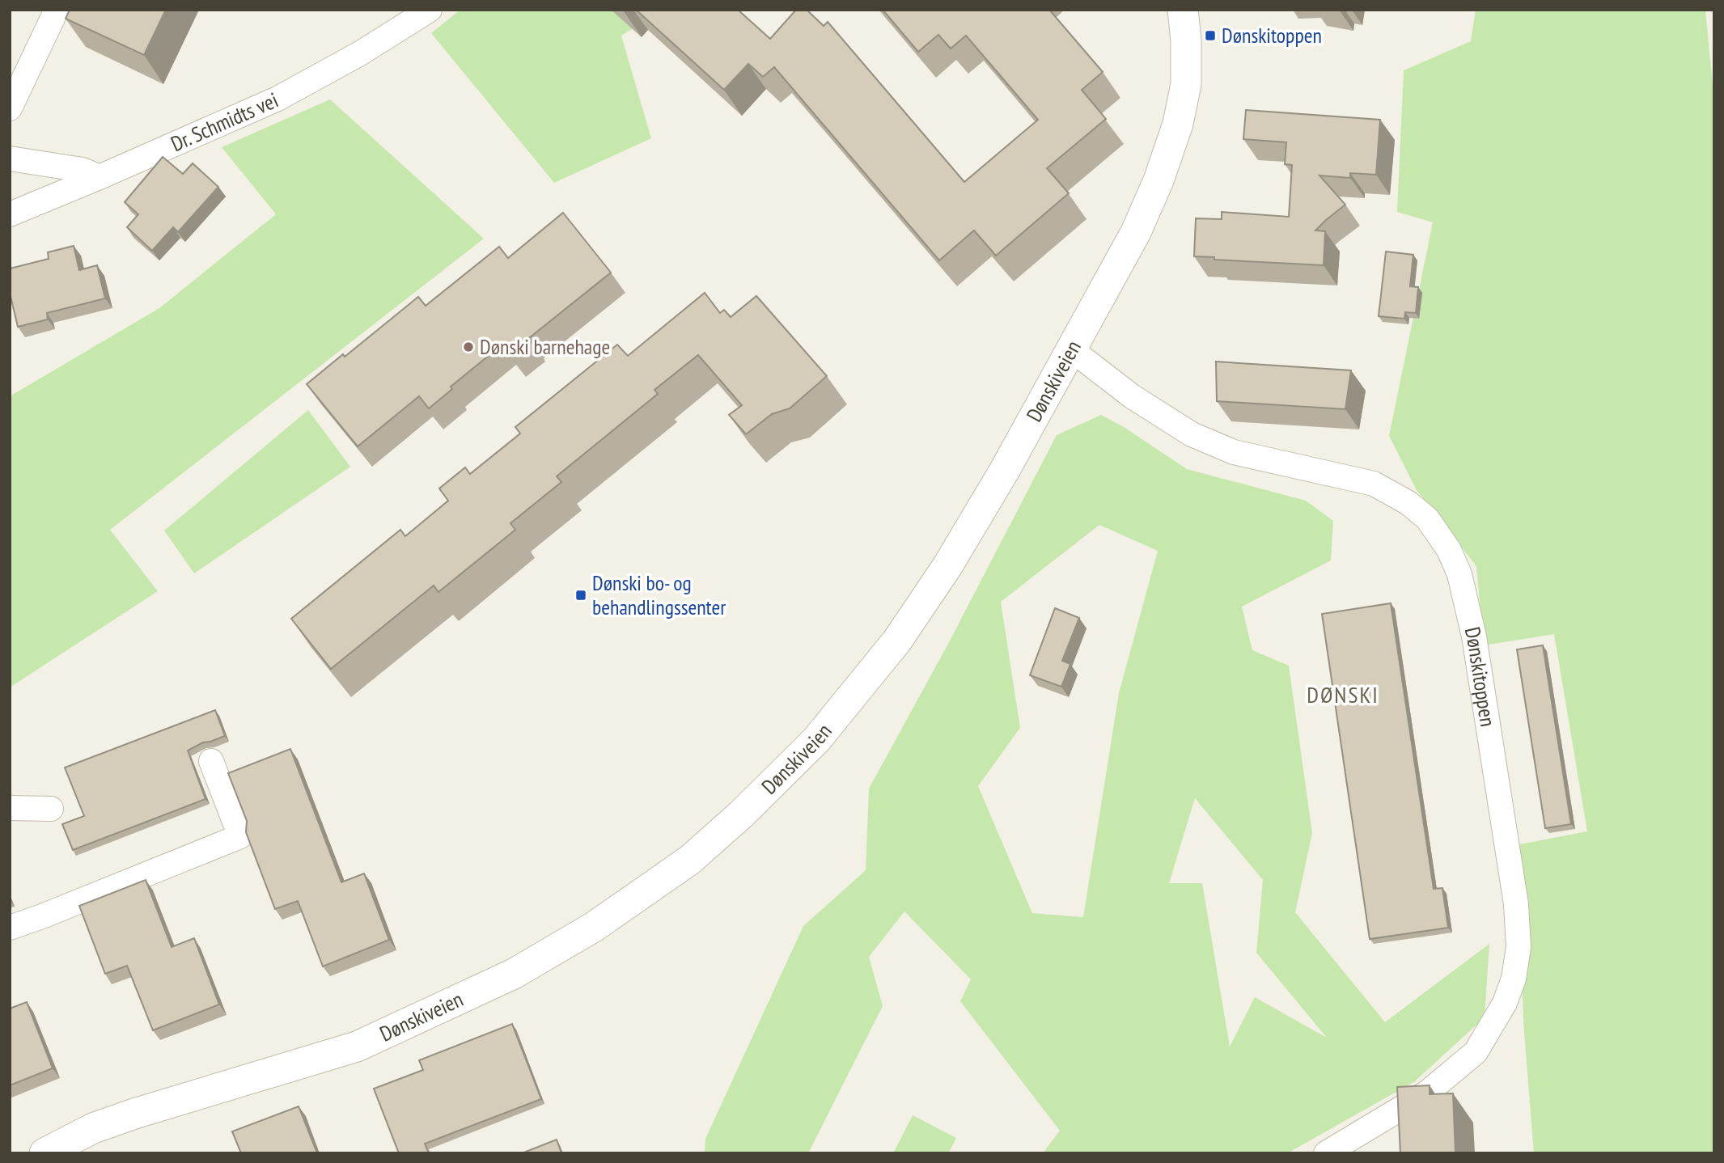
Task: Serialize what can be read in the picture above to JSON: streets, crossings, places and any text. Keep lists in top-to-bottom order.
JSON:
{
  "streets": {
    "street": ["Dr. Schmidts vei", "Dønskiveien", "Dønskitoppen"]
  },
  "crossings": [
    ["Dønskiveien", "Dønskitoppen"]
  ],
  "districts": ["DØNSKI"],
  "places": {
    "transit": ["Dønskitoppen", "Dønski bo- og behandlingssenter"],
    "other": ["Dønski barnehage"]
  }
}
